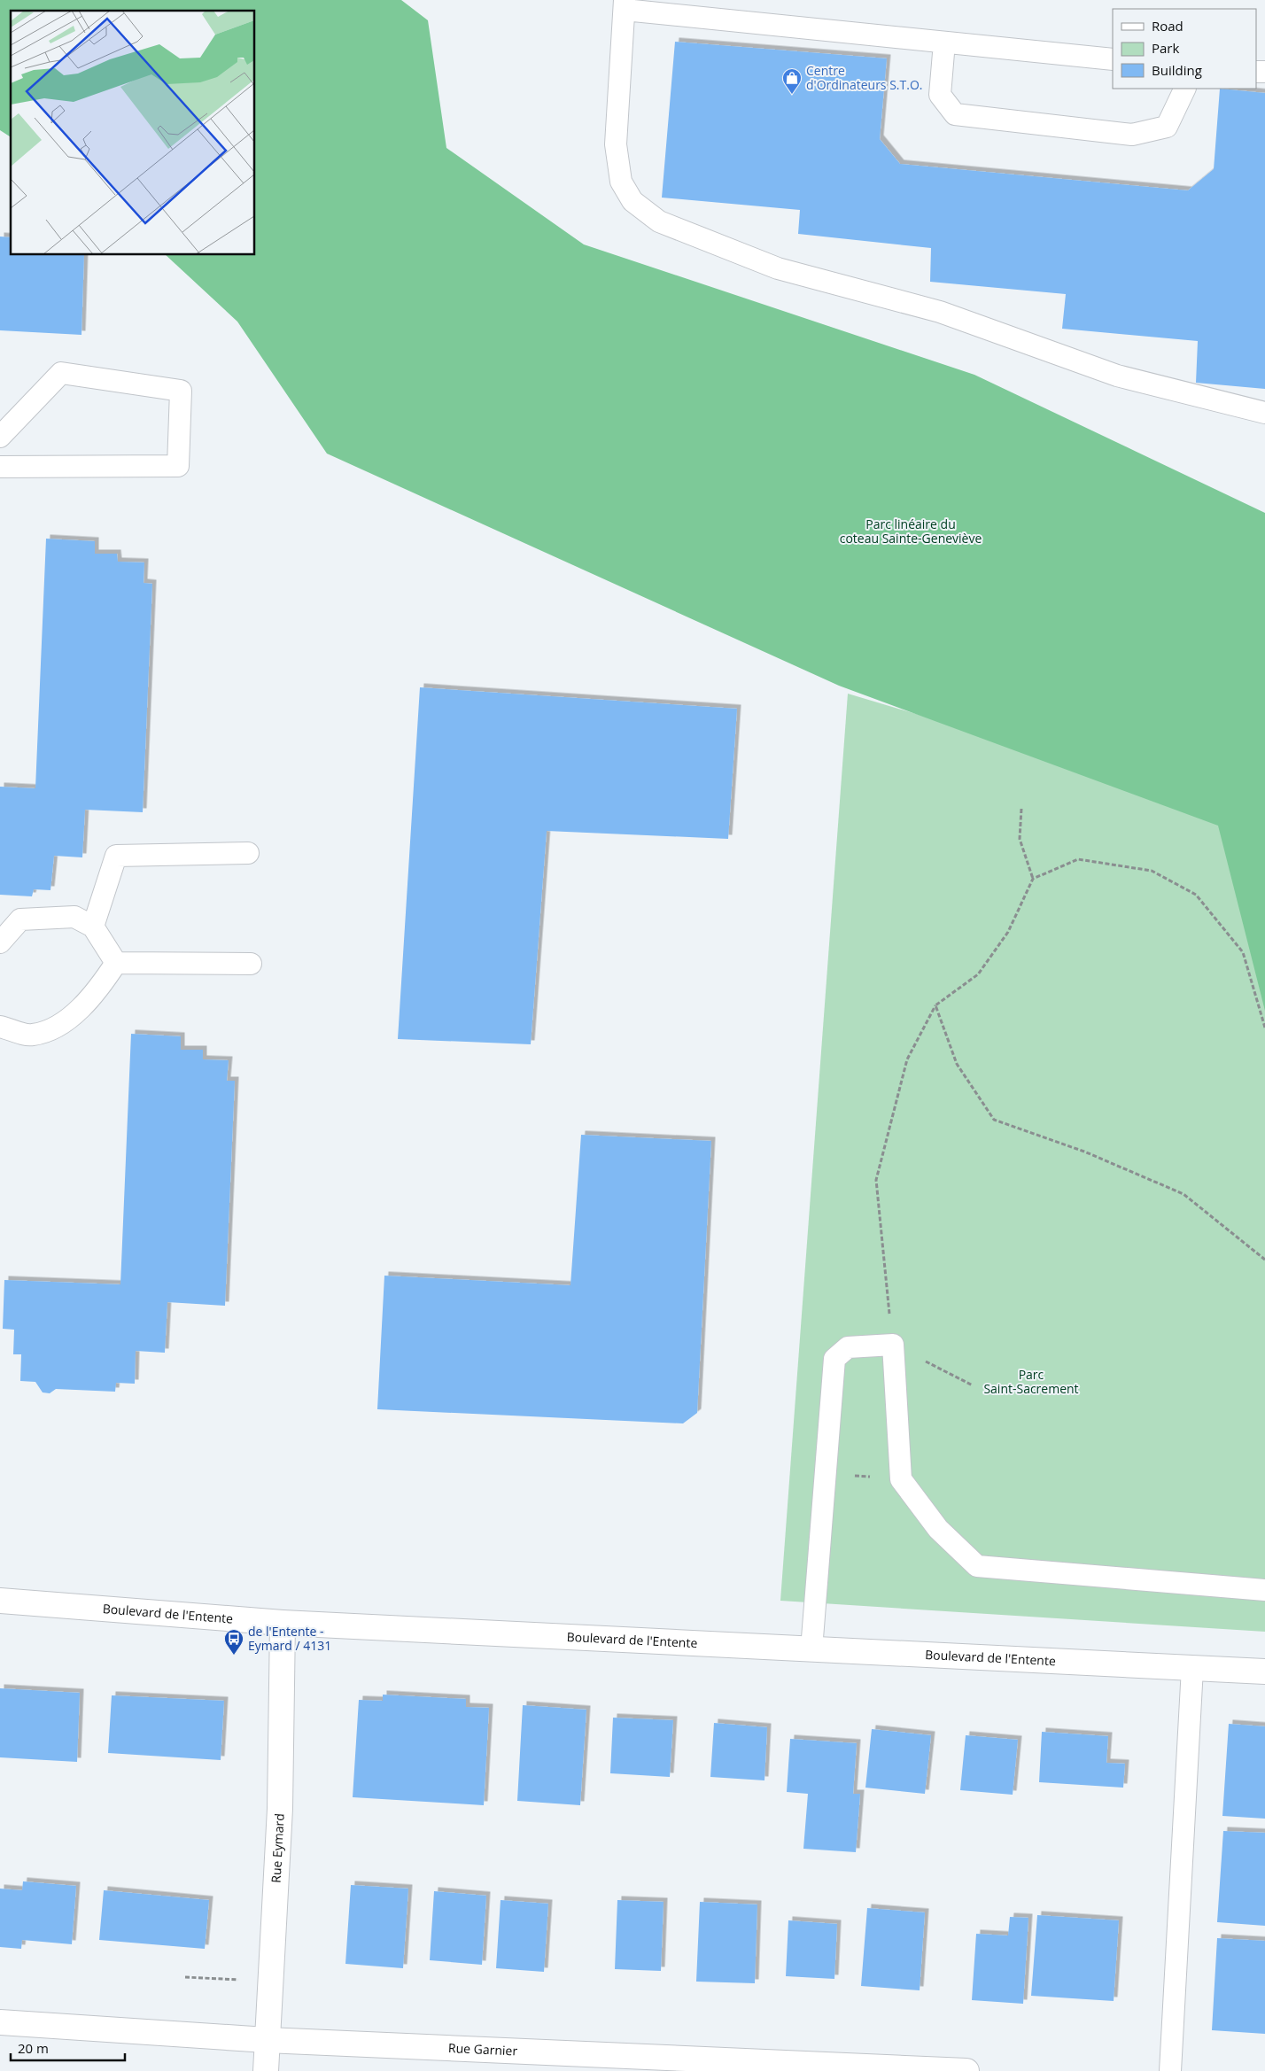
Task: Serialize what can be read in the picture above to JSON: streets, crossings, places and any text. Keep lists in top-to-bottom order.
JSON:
{
  "streets": {
    "street": ["Boulevard de l'Entente", "Rue Eymard", "Rue Garnier"]
  },
  "crossings": [
    ["Boulevard de l'Entente", "Rue Eymard"],
    ["Rue Eymard", "Rue Garnier"]
  ],
  "parks": ["Parc linéaire du coteau Sainte-Geneviève", "Parc Saint-Sacrement"],
  "places": {
    "shop": ["Centre d'Ordinateurs S.T.O."],
    "bus stop": ["de l'Entente - Eymard / 4131"]
  },
  "legend": ["Road", "Park", "Building"],
  "scale_bar": "20 m"
}
